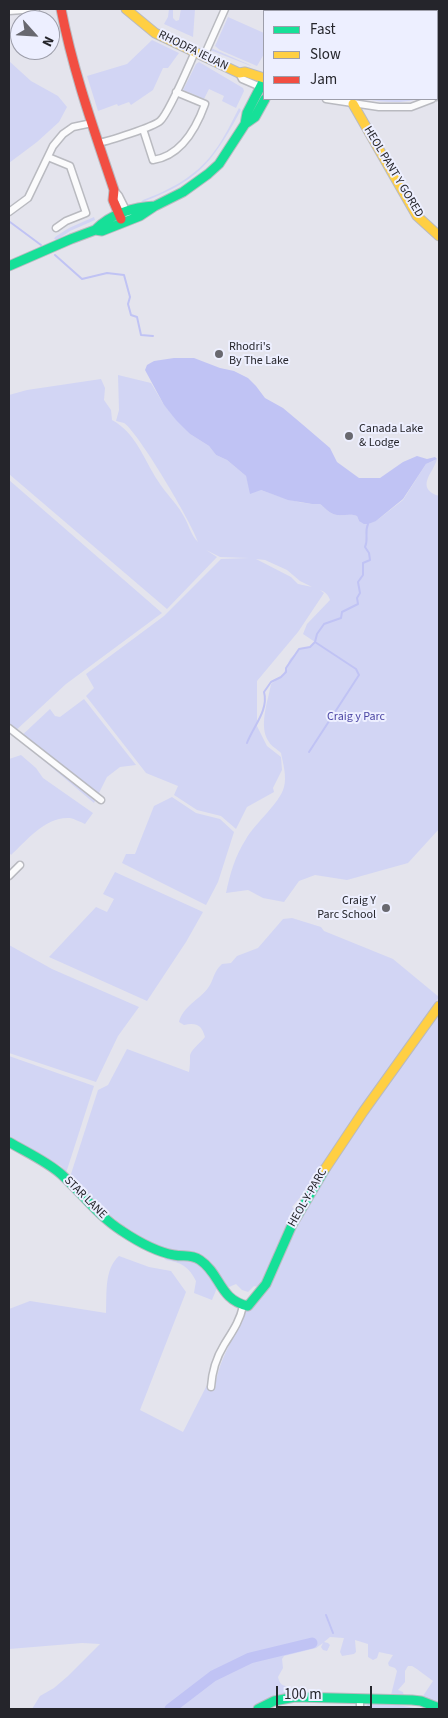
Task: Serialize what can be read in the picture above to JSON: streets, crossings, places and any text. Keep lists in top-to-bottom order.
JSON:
{
  "streets": {
    "street": [
      "RHODFA IEUAN",
      "HEOL PANT Y GORED",
      "STAR LANE",
      "HEOL-Y-PARC"
    ]
  },
  "crossings": [
    ["STAR LANE", "HEOL-Y-PARC"]
  ],
  "parks": ["Craig y Parc"],
  "places": ["Rhodri's By The Lake", "Canada Lake & Lodge", "Craig Y Parc School"],
  "legend": ["Fast", "Slow", "Jam"],
  "scale_bar": "100 m",
  "north": "bottom right"
}
